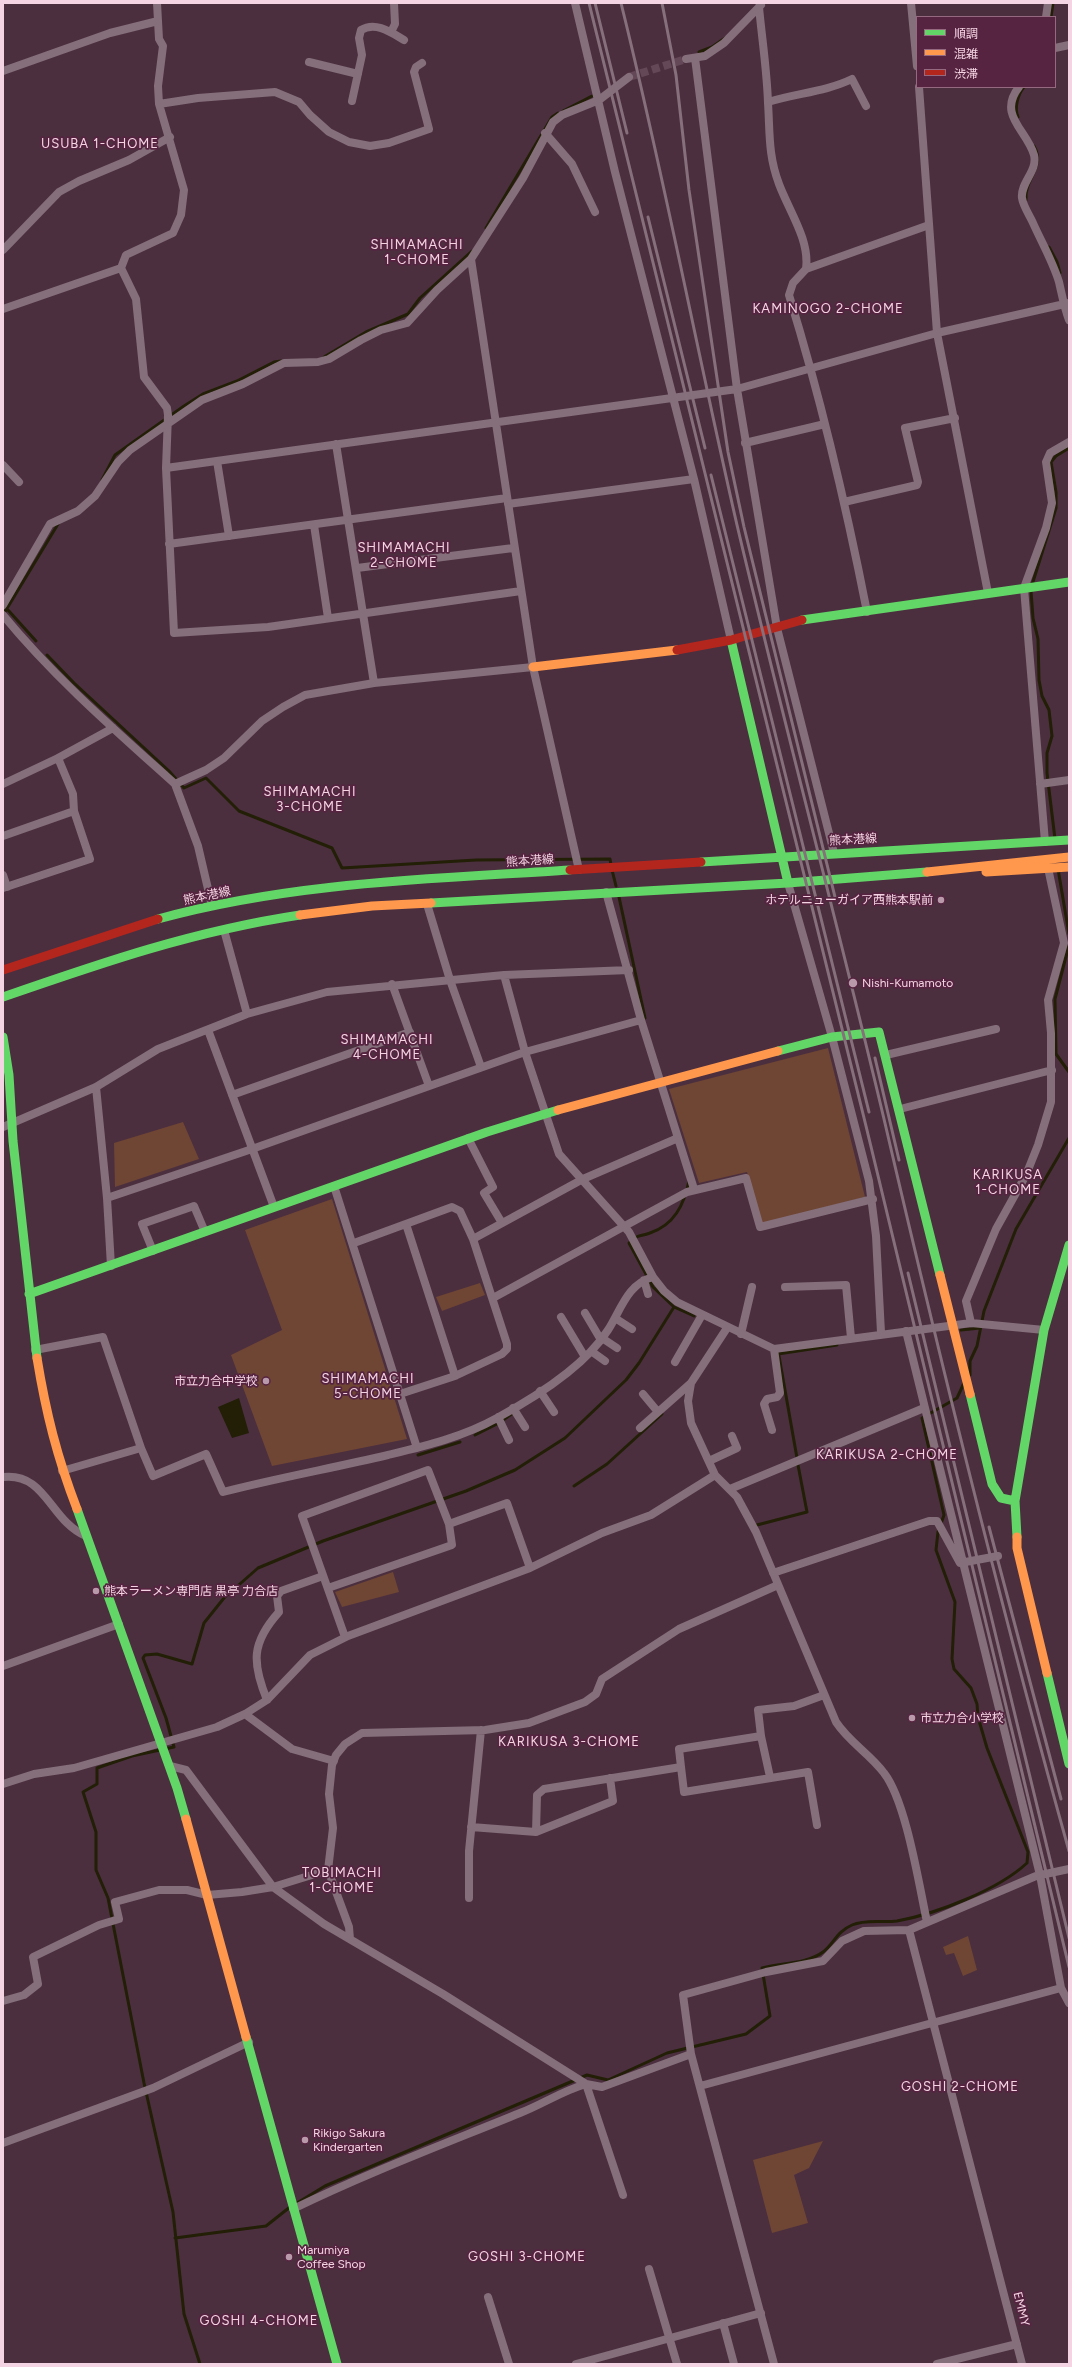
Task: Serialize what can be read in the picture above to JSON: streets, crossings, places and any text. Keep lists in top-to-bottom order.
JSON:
{
  "streets": {
    "street": ["熊本港線", "EMMY"]
  },
  "districts": [
    "USUBA 1-CHOME",
    "SHIMAMACHI 1-CHOME",
    "KAMINOGO 2-CHOME",
    "SHIMAMACHI 2-CHOME",
    "SHIMAMACHI 3-CHOME",
    "SHIMAMACHI 4-CHOME",
    "KARIKUSA 1-CHOME",
    "SHIMAMACHI 5-CHOME",
    "KARIKUSA 2-CHOME",
    "KARIKUSA 3-CHOME",
    "TOBIMACHI 1-CHOME",
    "GOSHI 2-CHOME",
    "GOSHI 3-CHOME",
    "GOSHI 4-CHOME"
  ],
  "places": [
    "ホテルニューガイア西熊本駅前",
    "Nishi-Kumamoto",
    "市立力合中学校",
    "熊本ラーメン専門店 黒亭 力合店",
    "市立力合小学校",
    "Rikigo Sakura Kindergarten",
    "Marumiya Coffee Shop"
  ],
  "legend": ["順調", "混雑", "渋滞"]
}
